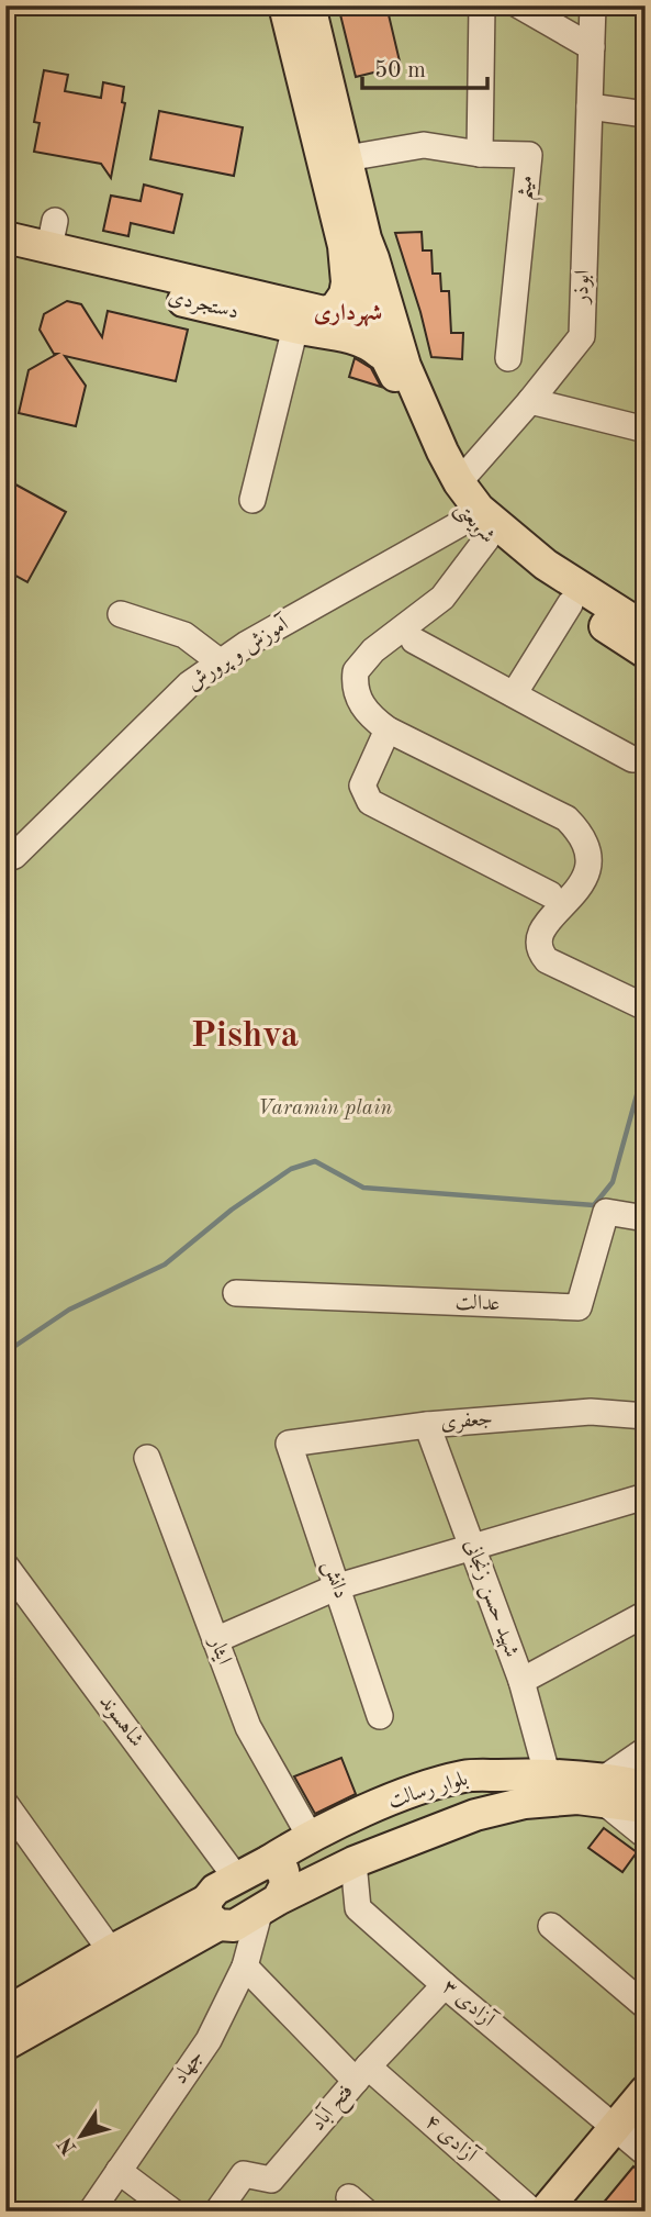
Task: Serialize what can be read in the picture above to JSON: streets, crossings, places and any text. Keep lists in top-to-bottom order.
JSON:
{
  "streets": {
    "main road": ["دستجردی", "شریعتی", "بلوار رسالت"],
    "street": [
      "میثم",
      "ابوذر",
      "آموزش و پرورش",
      "عدالت",
      "جعفری",
      "دانش",
      "شهید حسن زنجانی",
      "ایثار",
      "شاهسوند",
      "آزادی ۳",
      "جهاد",
      "فتح آباد",
      "آزادی ۴"
    ]
  },
  "crossings": [
    ["ابوذر", "شریعتی"],
    ["دستجردی", "شریعتی"],
    ["شریعتی", "آموزش و پرورش"],
    ["جعفری", "دانش"],
    ["جعفری", "شهید حسن زنجانی"],
    ["شهید حسن زنجانی", "بلوار رسالت"],
    ["ایثار", "بلوار رسالت"],
    ["شاهسوند", "بلوار رسالت"],
    ["بلوار رسالت", "آزادی ۳"],
    ["بلوار رسالت", "جهاد"],
    ["آزادی ۳", "فتح آباد"],
    ["جهاد", "آزادی ۴"],
    ["فتح آباد", "آزادی ۴"]
  ],
  "districts": ["شهرداری", "Pishva"],
  "parks": ["Varamin plain"],
  "scale_bar": "50 m",
  "north": "bottom left"
}
